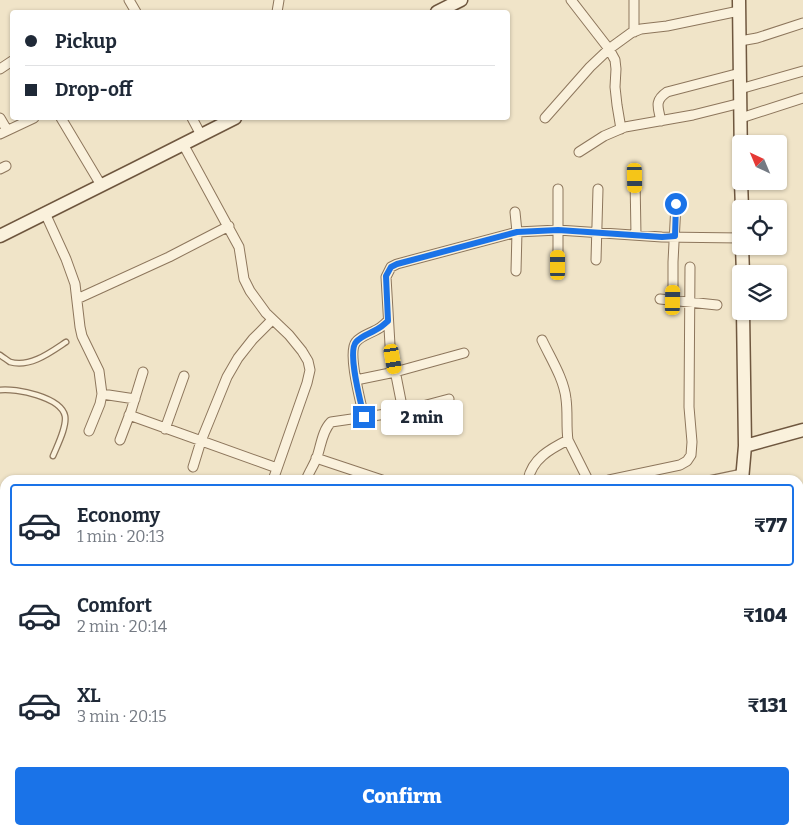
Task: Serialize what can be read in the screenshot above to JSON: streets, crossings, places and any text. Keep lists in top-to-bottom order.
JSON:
{
  "north": "top left",
  "page": {
    "banner": ["Pickup", "Drop-off"],
    "bubble": "2 min",
    "list": [
      {
        "name": "Economy",
        "note": "1 min · 20:13",
        "value": "₹77"
      },
      {
        "name": "Comfort",
        "note": "2 min · 20:14",
        "value": "₹104"
      },
      {
        "name": "XL",
        "note": "3 min · 20:15",
        "value": "₹131"
      }
    ],
    "buttons": "Confirm"
  }
}
